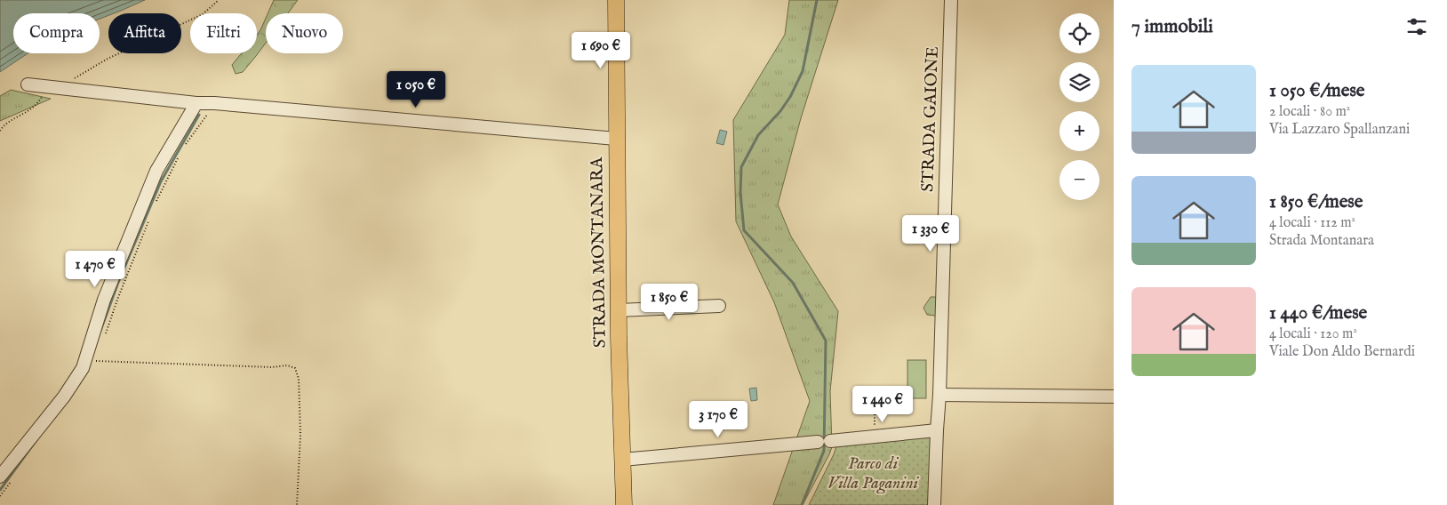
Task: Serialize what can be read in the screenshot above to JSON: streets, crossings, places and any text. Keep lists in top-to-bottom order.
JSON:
{
  "streets": {
    "main road": ["STRADA MONTANARA"],
    "street": ["STRADA GAIONE"]
  },
  "parks": ["Parco di Villa Paganini"],
  "page": {
    "heading": "7 immobili",
    "map_buttons": ["+", "−"],
    "chip": [
      "Compra",
      "Affitta",
      "Filtri",
      "Nuovo"
    ],
    "price": [
      "1 690 €",
      "1 050 €",
      "1 330 €",
      "1 470 €",
      "1 850 €",
      "1 440 €",
      "3 170 €"
    ],
    "list": [
      {
        "name": "1 050 €/mese",
        "note": "2 locali · 80 m² · Via Lazzaro Spallanzani"
      },
      {
        "name": "1 850 €/mese",
        "note": "4 locali · 112 m² · Strada Montanara"
      },
      {
        "name": "1 440 €/mese",
        "note": "4 locali · 120 m² · Viale Don Aldo Bernardi"
      }
    ]
  }
}
